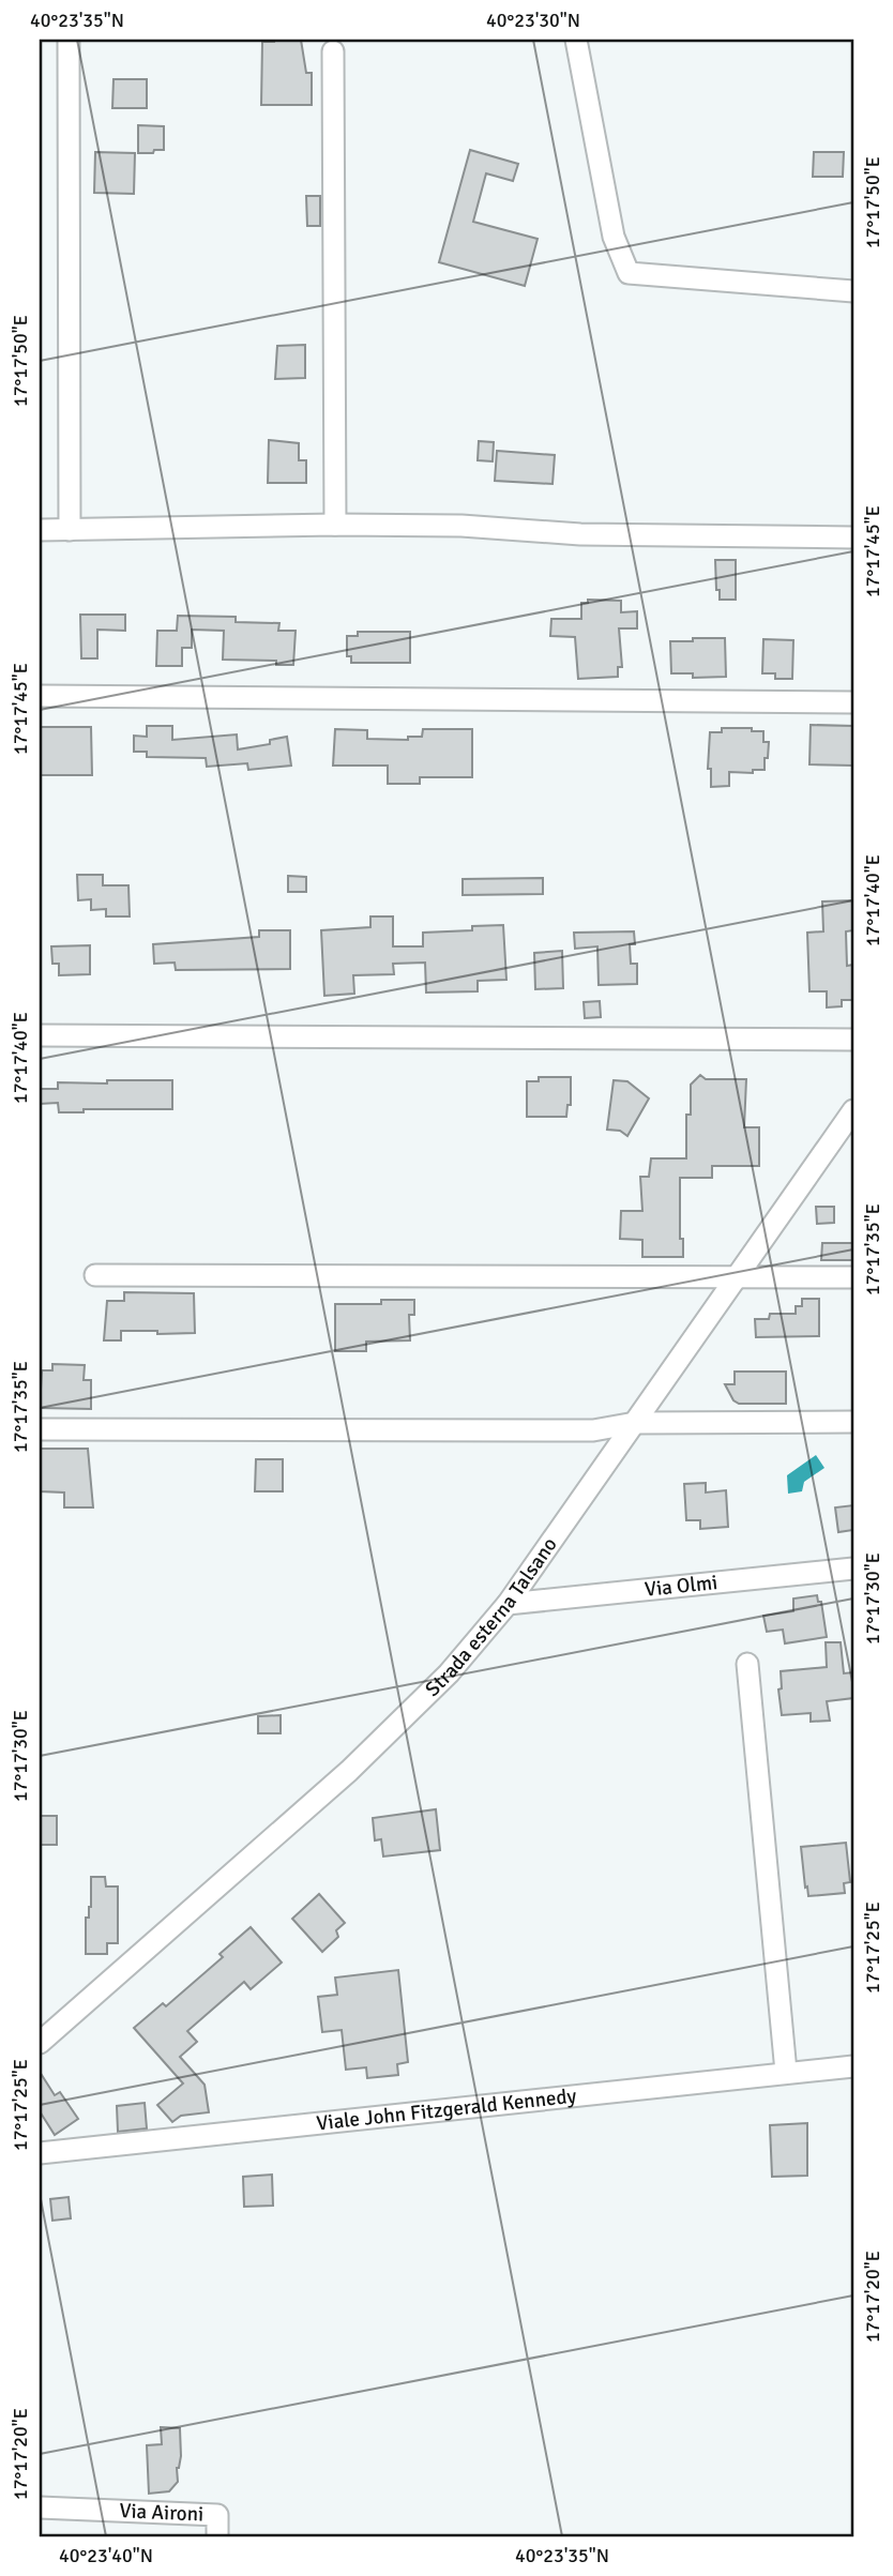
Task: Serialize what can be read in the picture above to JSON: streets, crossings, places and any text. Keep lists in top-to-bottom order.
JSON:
{
  "streets": {
    "street": [
      "Via Olmi",
      "Strada esterna Talsano",
      "Viale John Fitzgerald Kennedy",
      "Via Aironi"
    ]
  },
  "crossings": [
    ["Via Olmi", "Strada esterna Talsano"]
  ],
  "coordinates": [
    "40°23'35\"N",
    "40°23'30\"N",
    "17°17'50\"E",
    "17°17'45\"E",
    "17°17'40\"E",
    "17°17'35\"E",
    "17°17'30\"E",
    "17°17'25\"E",
    "17°17'20\"E",
    "40°23'40\"N"
  ]
}
